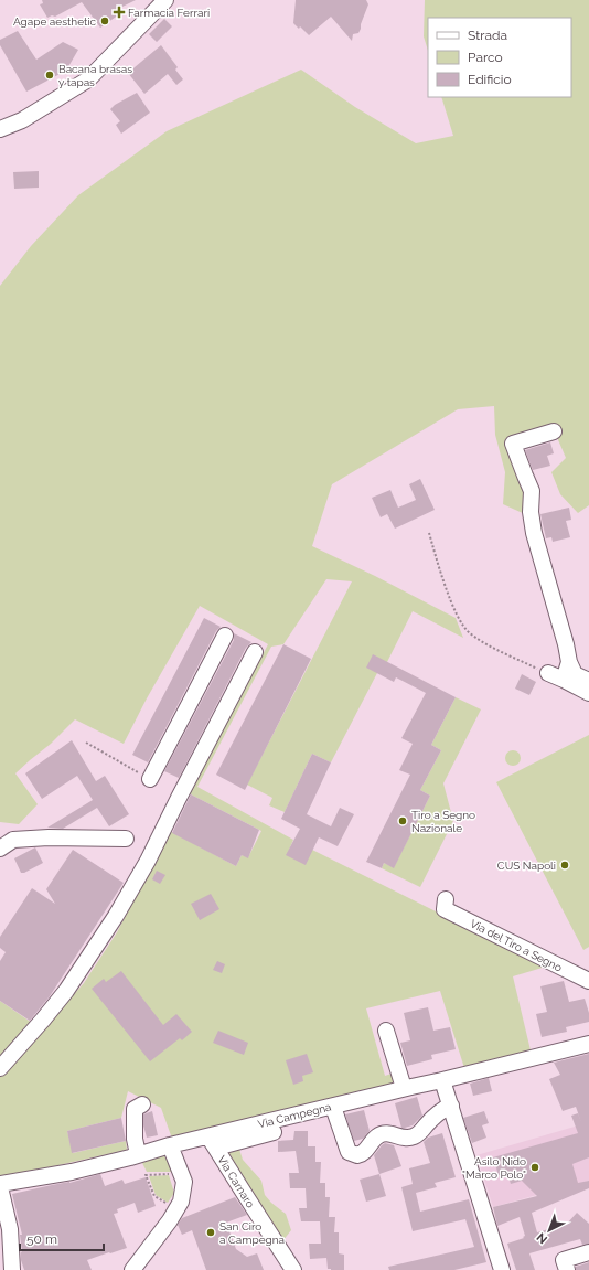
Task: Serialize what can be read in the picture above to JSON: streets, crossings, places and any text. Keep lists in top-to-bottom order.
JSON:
{
  "streets": {
    "street": ["Via del Tiro a Segno", "Via Campegna", "Via Carnaro"]
  },
  "crossings": [
    ["Via Campegna", "Via Carnaro"]
  ],
  "places": {
    "health": ["Farmacia Ferrari"],
    "other": [
      "Agape aesthetic",
      "Bacana brasas y tapas",
      "Tiro a Segno Nazionale",
      "CUS Napoli",
      "Asilo Nido \"Marco Polo\"",
      "San Ciro a Campegna"
    ]
  },
  "legend": ["Strada", "Parco", "Edificio"],
  "scale_bar": "50 m",
  "north": "bottom left"
}
